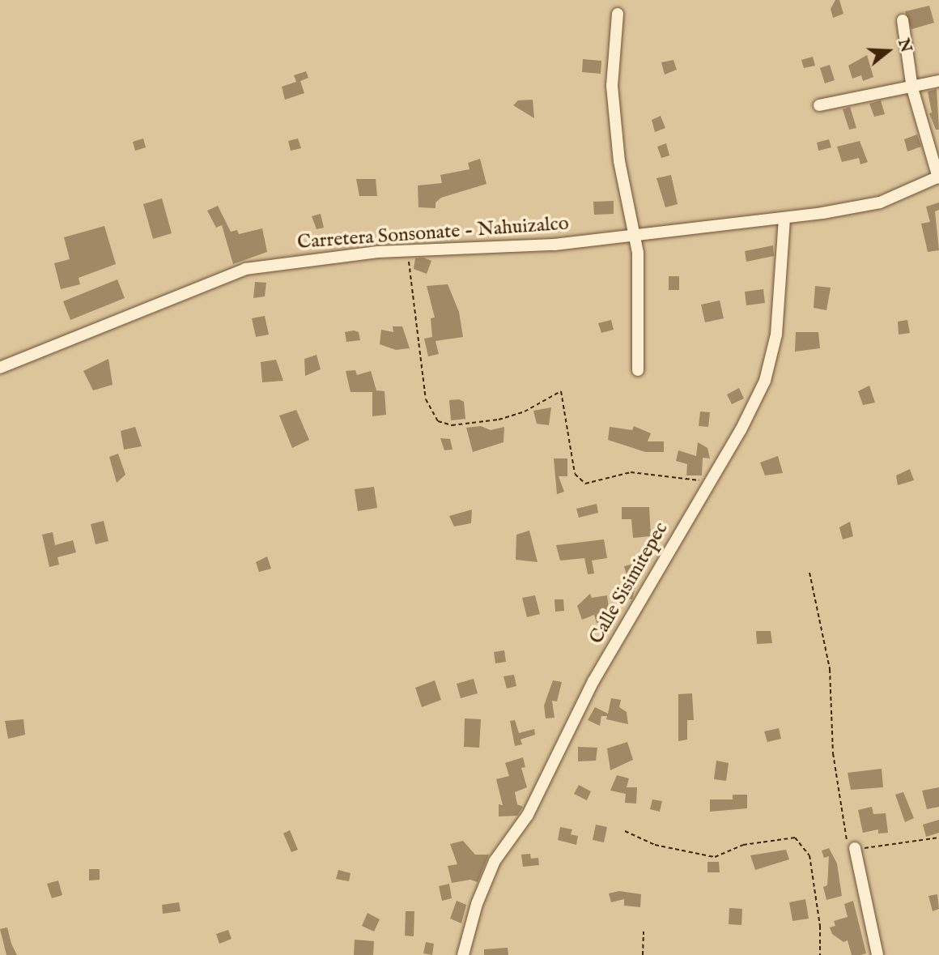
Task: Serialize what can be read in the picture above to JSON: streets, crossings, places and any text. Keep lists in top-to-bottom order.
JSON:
{
  "streets": {
    "street": ["Carretera Sonsonate - Nahuizalco", "Calle Sisimitepec"]
  },
  "crossings": [
    ["Carretera Sonsonate - Nahuizalco", "Calle Sisimitepec"]
  ],
  "north": "right"
}
